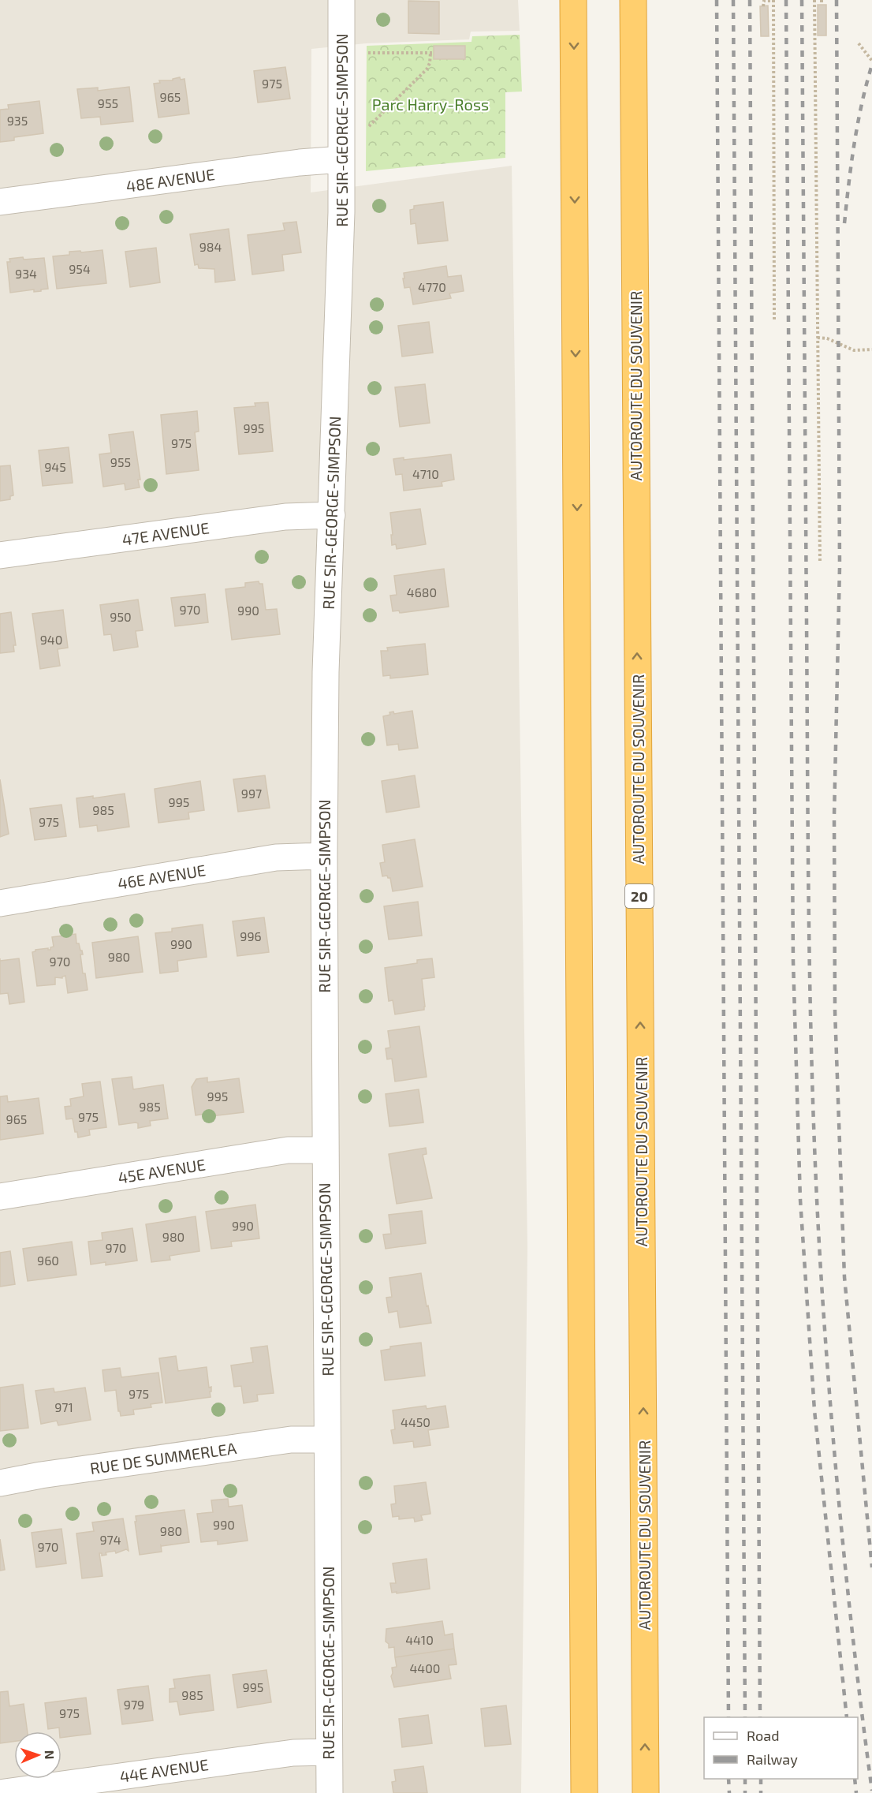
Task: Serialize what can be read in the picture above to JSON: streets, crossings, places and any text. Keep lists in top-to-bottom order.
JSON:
{
  "streets": {
    "highway": ["AUTOROUTE DU SOUVENIR", "20"],
    "street": [
      "RUE SIR-GEORGE-SIMPSON",
      "48E AVENUE",
      "47E AVENUE",
      "46E AVENUE",
      "45E AVENUE",
      "RUE DE SUMMERLEA",
      "44E AVENUE"
    ]
  },
  "crossings": [
    ["RUE SIR-GEORGE-SIMPSON", "48E AVENUE"],
    ["RUE SIR-GEORGE-SIMPSON", "47E AVENUE"],
    ["RUE SIR-GEORGE-SIMPSON", "46E AVENUE"],
    ["RUE SIR-GEORGE-SIMPSON", "45E AVENUE"],
    ["RUE SIR-GEORGE-SIMPSON", "RUE DE SUMMERLEA"],
    ["RUE SIR-GEORGE-SIMPSON", "44E AVENUE"]
  ],
  "parks": ["Parc Harry-Ross"],
  "house_numbers": [
    "975",
    "965",
    "955",
    "935",
    "984",
    "954",
    "934",
    "4770",
    "995",
    "975",
    "955",
    "945",
    "4710",
    "4680",
    "970",
    "990",
    "950",
    "940",
    "997",
    "995",
    "985",
    "975",
    "996",
    "990",
    "980",
    "970",
    "995",
    "985",
    "975",
    "965",
    "990",
    "980",
    "970",
    "960",
    "975",
    "971",
    "4450",
    "990",
    "980",
    "974",
    "970",
    "4410",
    "4400",
    "995",
    "985",
    "979",
    "975"
  ],
  "legend": ["Road", "Railway"],
  "north": "right"
}
